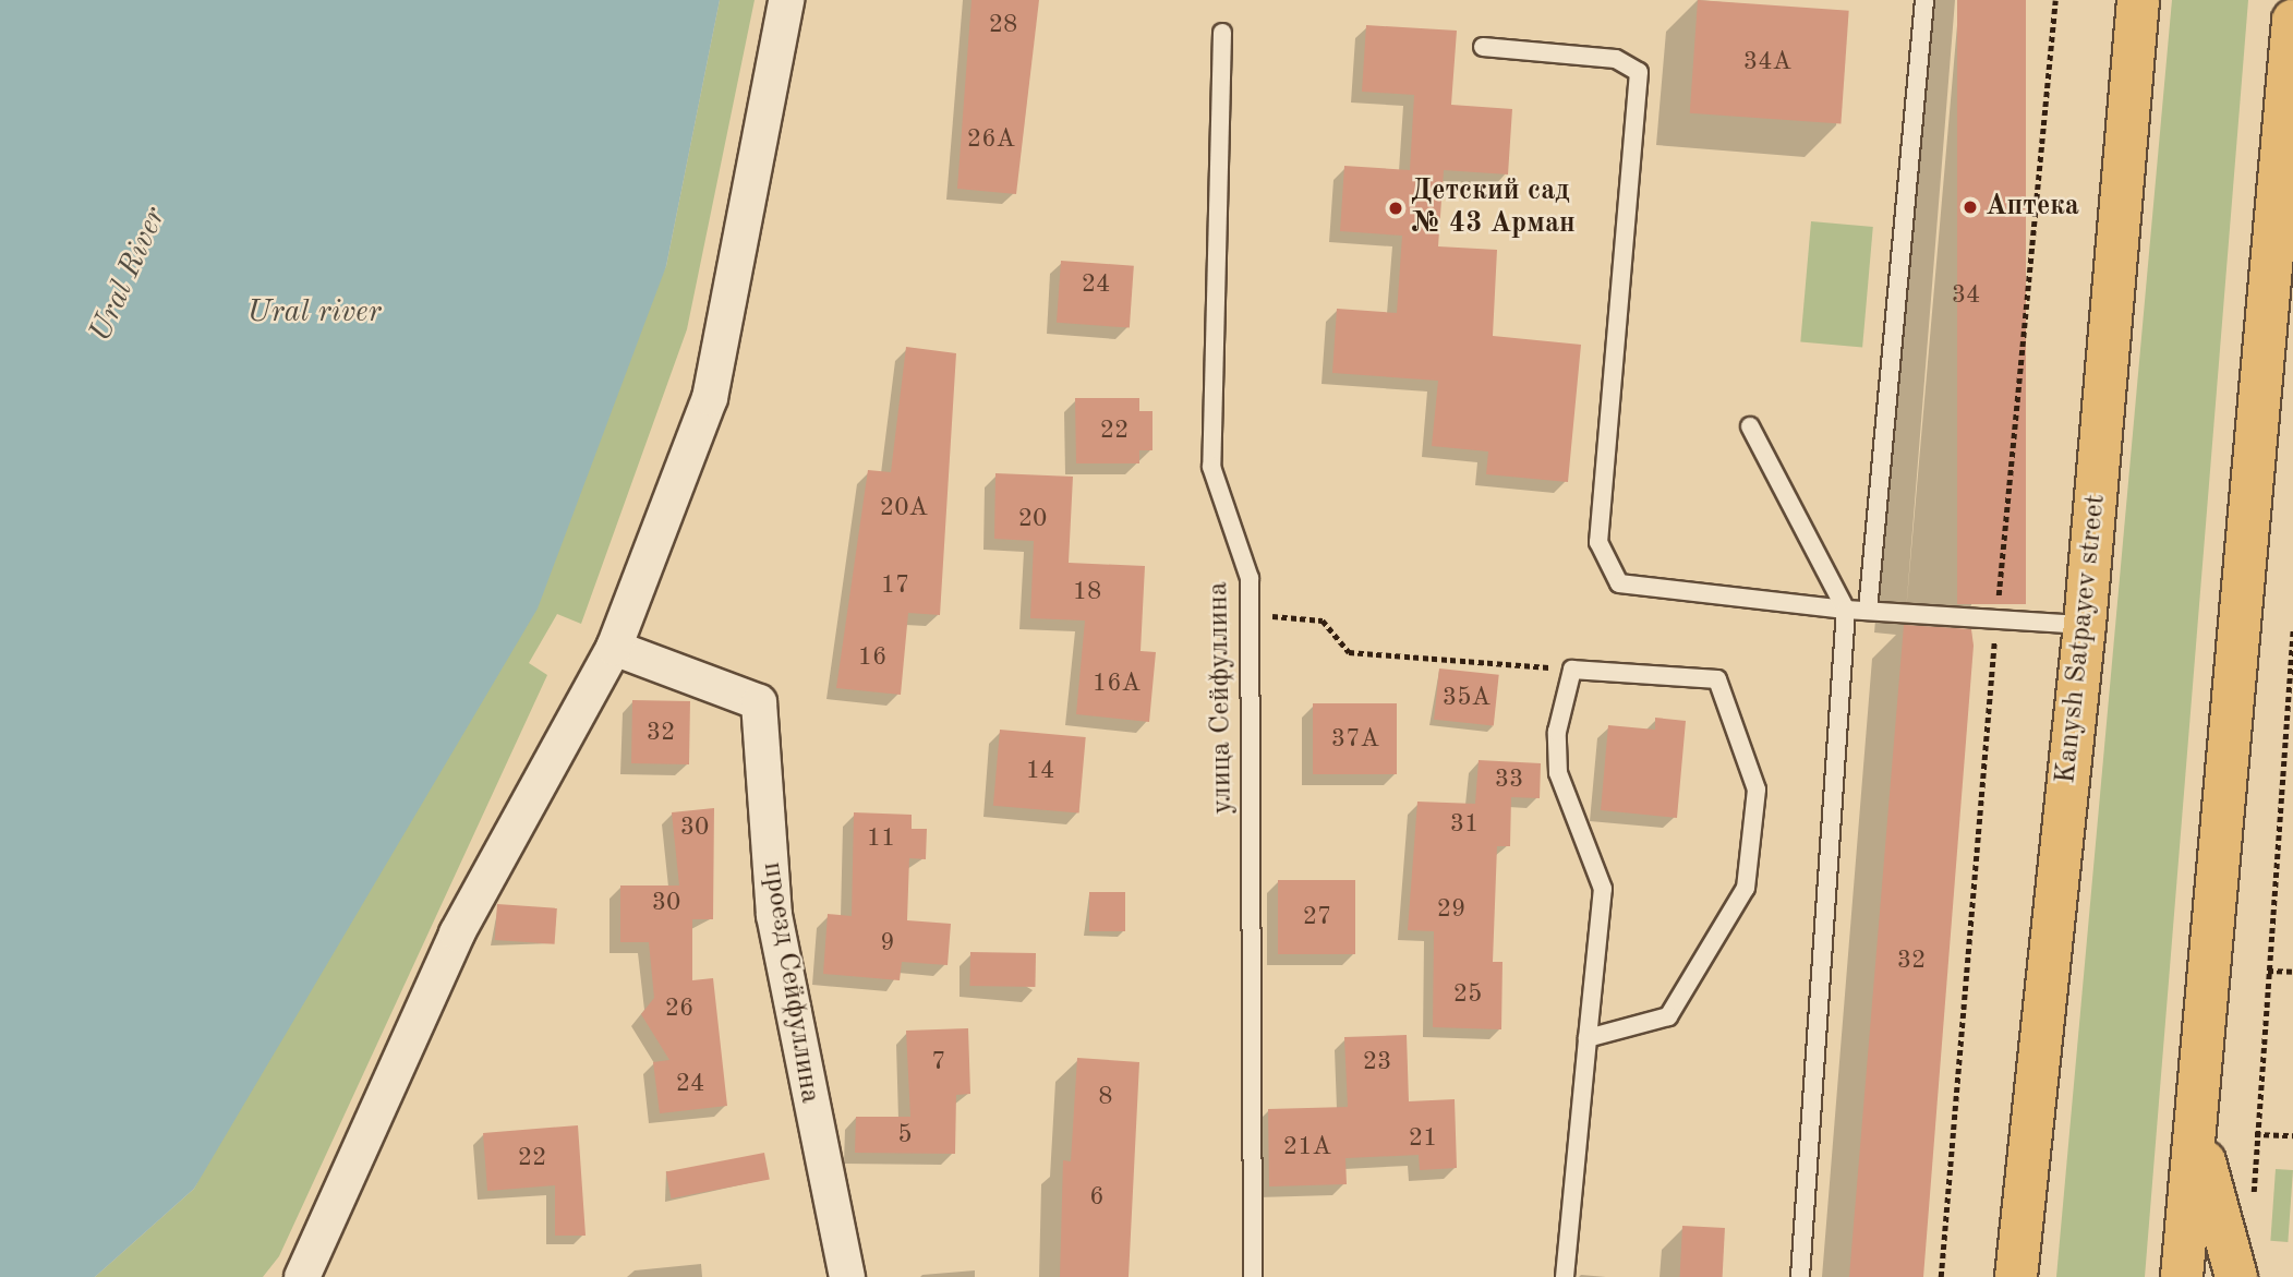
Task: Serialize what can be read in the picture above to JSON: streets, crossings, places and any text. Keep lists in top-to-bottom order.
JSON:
{
  "streets": {
    "main road": ["Kanysh Satpayev street"],
    "street": ["проезд Сейфуллина"],
    "lane": ["улица Сейфуллина"]
  },
  "water": ["Ural River", "Ural river"],
  "places": ["Аптека", "Детский сад № 43 Арман"],
  "house_numbers": [
    "28",
    "34А",
    "26А",
    "24",
    "34",
    "22",
    "20А",
    "20",
    "17",
    "18",
    "16",
    "16А",
    "35А",
    "32",
    "37А",
    "14",
    "33",
    "31",
    "30",
    "11",
    "30",
    "29",
    "27",
    "9",
    "32",
    "25",
    "26",
    "7",
    "23",
    "24",
    "8",
    "5",
    "21",
    "21А",
    "22",
    "6"
  ]
}
